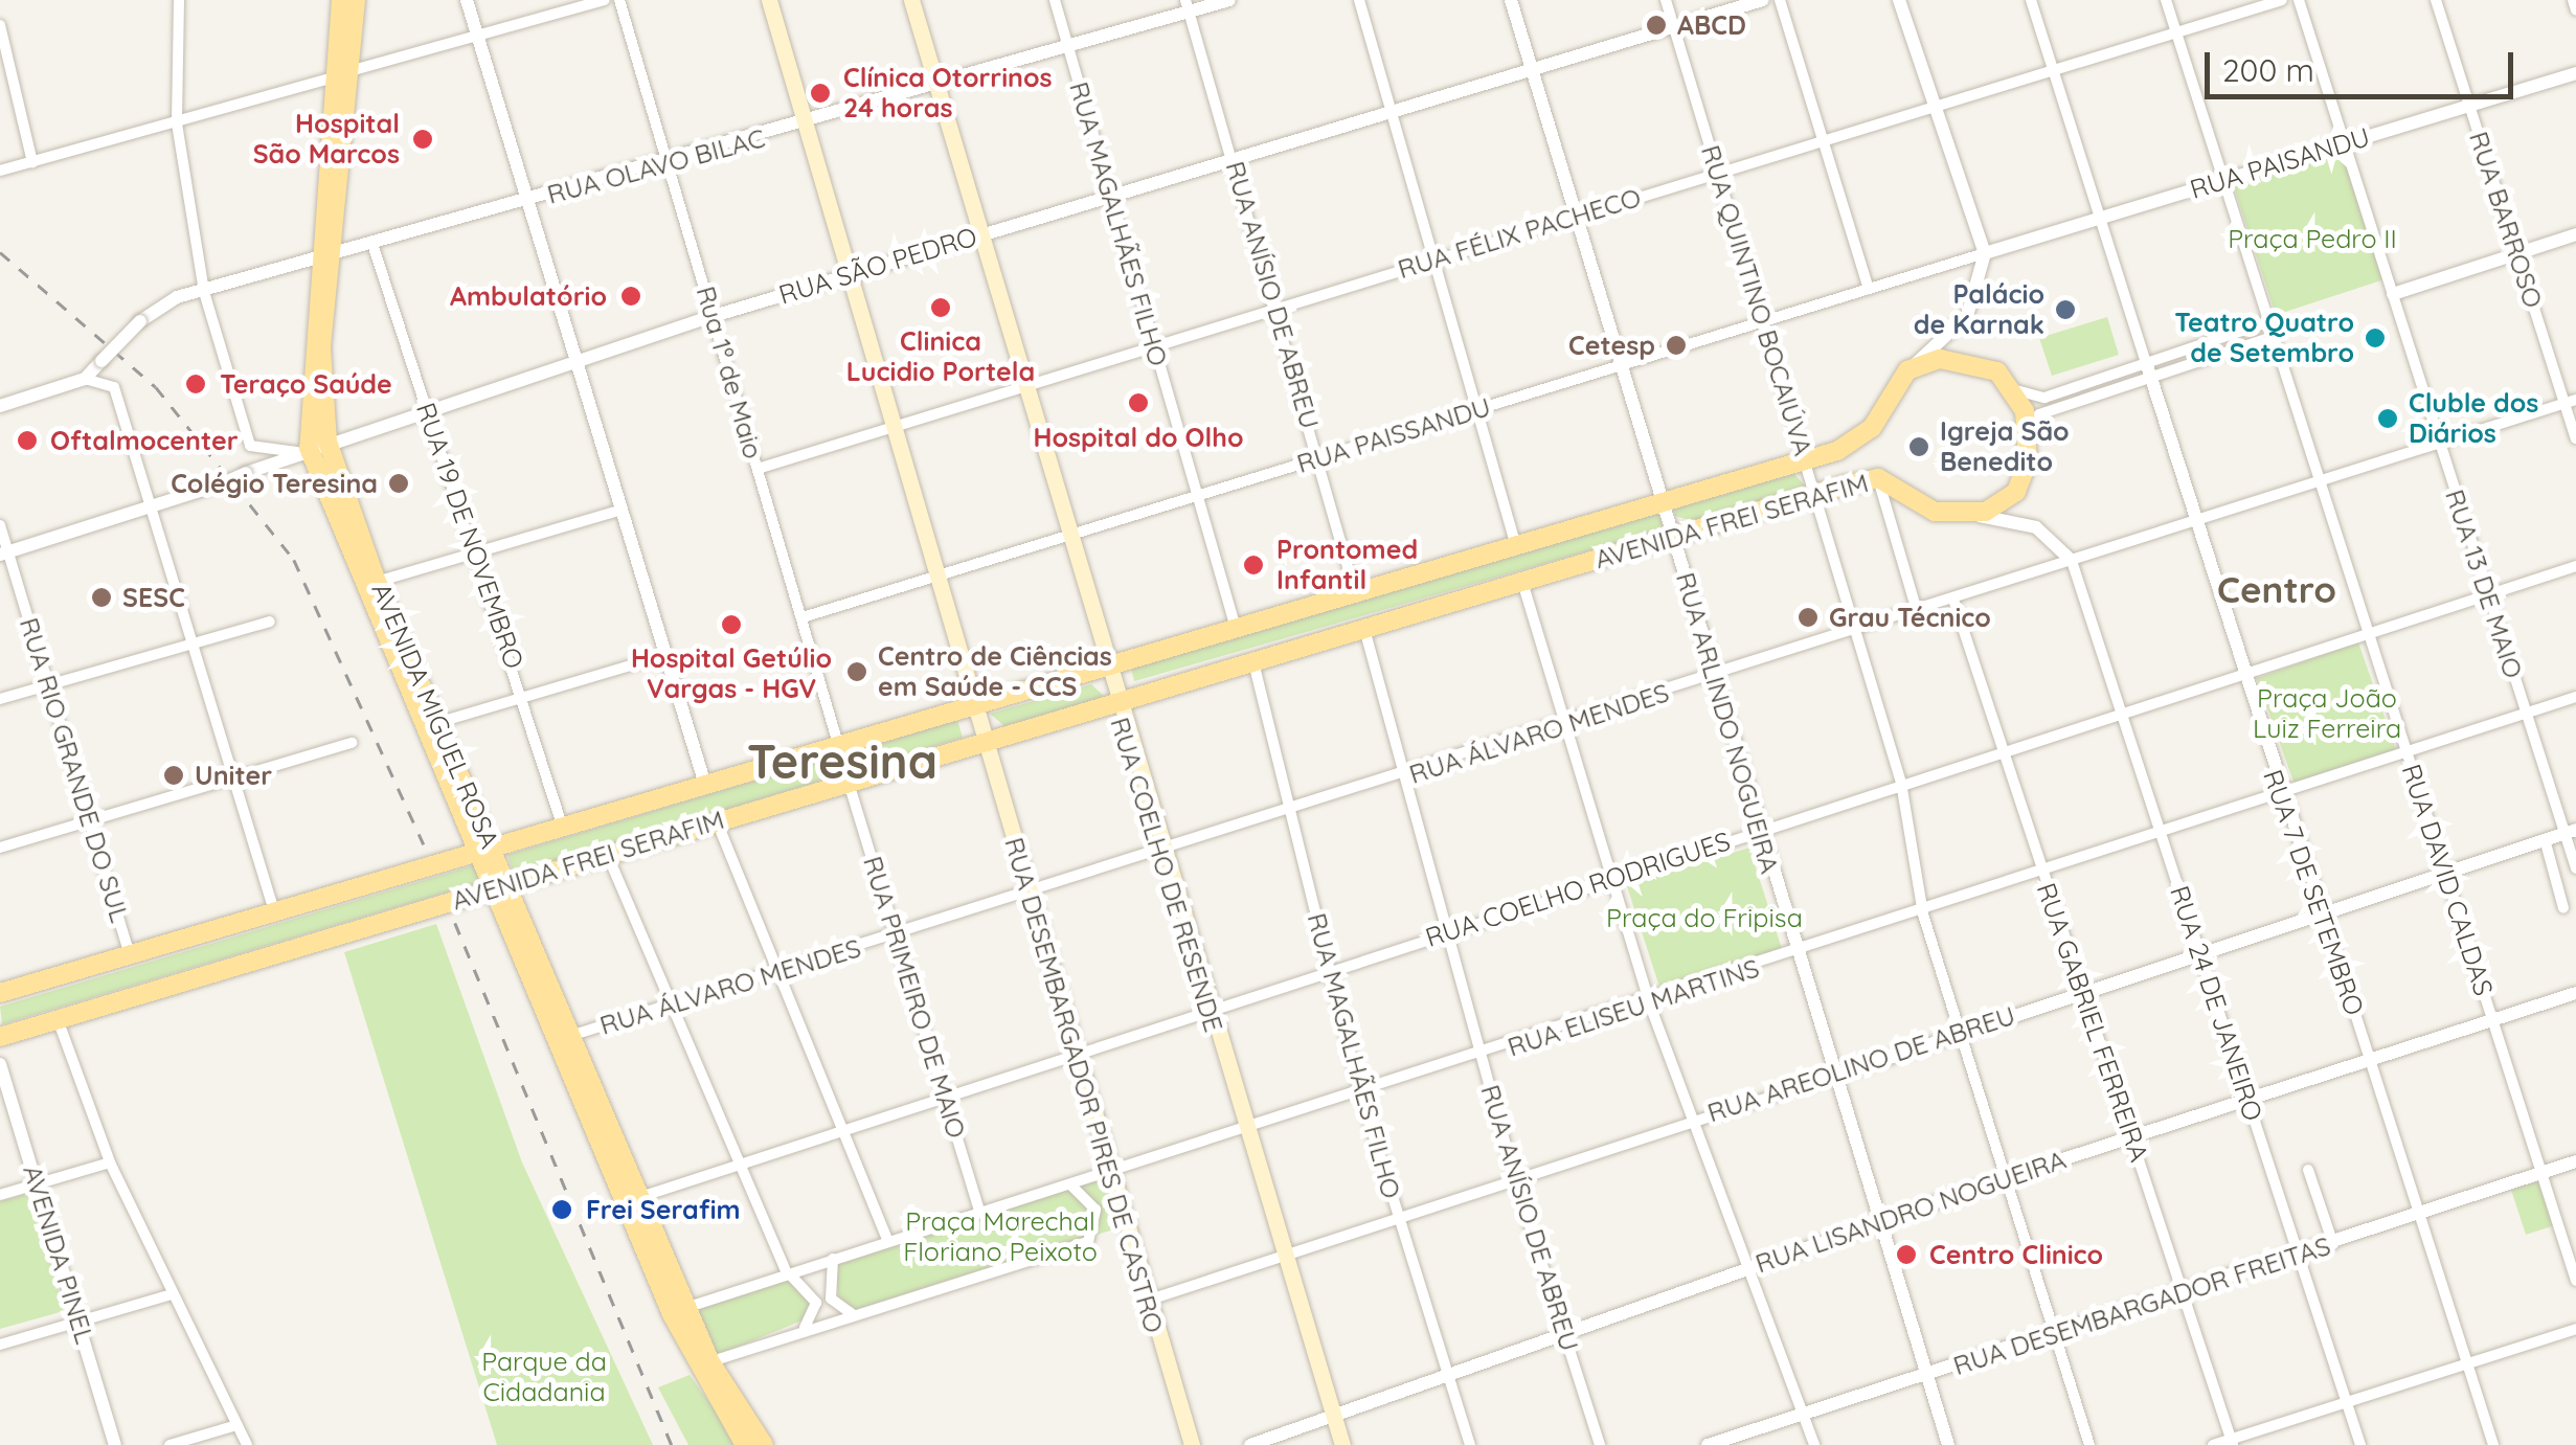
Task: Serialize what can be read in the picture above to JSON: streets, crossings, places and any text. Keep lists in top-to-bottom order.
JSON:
{
  "streets": {
    "main road": [
      "AVENIDA FREI SERAFIM",
      "AVENIDA MIGUEL ROSA",
      "RUA COELHO DE RESENDE",
      "RUA DESEMBARGADOR PIRES DE CASTRO"
    ],
    "street": [
      "RUA PAISANDU",
      "RUA OLAVO BILAC",
      "RUA BARROSO",
      "RUA MAGALHÃES FILHO",
      "RUA FÉLIX PACHECO",
      "RUA SÃO PEDRO",
      "RUA ANÍSIO DE ABREU",
      "RUA QUINTINO BOCAIÚVA",
      "Rua 1º de Maio",
      "RUA PAISSANDU",
      "RUA 19 DE NOVEMBRO",
      "RUA 13 DE MAIO",
      "RUA ARLINDO NOGUEIRA",
      "RUA ÁLVARO MENDES",
      "RUA RIO GRANDE DO SUL",
      "RUA DAVID CALDAS",
      "RUA COELHO RODRIGUES",
      "RUA 7 DE SETEMBRO",
      "RUA PRIMEIRO DE MAIO",
      "RUA 24 DE JANEIRO",
      "RUA ELISEU MARTINS",
      "RUA GABRIEL FERREIRA",
      "RUA AREOLINO DE ABREU",
      "RUA LISANDRO NOGUEIRA",
      "AVENIDA PINEL",
      "RUA DESEMBARGADOR FREITAS"
    ]
  },
  "crossings": [
    ["RUA PAISANDU", "RUA BARROSO"],
    ["RUA PAISANDU", "RUA PAISSANDU"],
    ["RUA PAISANDU", "RUA 13 DE MAIO"],
    ["RUA PAISANDU", "RUA DAVID CALDAS"],
    ["RUA PAISANDU", "RUA 7 DE SETEMBRO"],
    ["RUA OLAVO BILAC", "RUA MAGALHÃES FILHO"],
    ["RUA OLAVO BILAC", "RUA ANÍSIO DE ABREU"],
    ["RUA OLAVO BILAC", "Rua 1º de Maio"],
    ["RUA OLAVO BILAC", "RUA 19 DE NOVEMBRO"],
    ["RUA OLAVO BILAC", "AVENIDA MIGUEL ROSA"],
    ["RUA OLAVO BILAC", "RUA COELHO DE RESENDE"],
    ["RUA OLAVO BILAC", "RUA DESEMBARGADOR PIRES DE CASTRO"],
    ["RUA BARROSO", "RUA ÁLVARO MENDES"],
    ["RUA MAGALHÃES FILHO", "RUA FÉLIX PACHECO"],
    ["RUA MAGALHÃES FILHO", "RUA SÃO PEDRO"],
    ["RUA MAGALHÃES FILHO", "RUA PAISSANDU"],
    ["RUA MAGALHÃES FILHO", "AVENIDA FREI SERAFIM"],
    ["RUA MAGALHÃES FILHO", "RUA ÁLVARO MENDES"],
    ["RUA MAGALHÃES FILHO", "RUA COELHO RODRIGUES"],
    ["RUA MAGALHÃES FILHO", "RUA ELISEU MARTINS"],
    ["RUA MAGALHÃES FILHO", "RUA AREOLINO DE ABREU"],
    ["RUA MAGALHÃES FILHO", "RUA LISANDRO NOGUEIRA"],
    ["RUA FÉLIX PACHECO", "RUA ANÍSIO DE ABREU"],
    ["RUA FÉLIX PACHECO", "RUA QUINTINO BOCAIÚVA"],
    ["RUA FÉLIX PACHECO", "Rua 1º de Maio"],
    ["RUA FÉLIX PACHECO", "RUA ARLINDO NOGUEIRA"],
    ["RUA FÉLIX PACHECO", "RUA COELHO DE RESENDE"],
    ["RUA FÉLIX PACHECO", "RUA DAVID CALDAS"],
    ["RUA FÉLIX PACHECO", "RUA 7 DE SETEMBRO"],
    ["RUA FÉLIX PACHECO", "RUA DESEMBARGADOR PIRES DE CASTRO"],
    ["RUA SÃO PEDRO", "RUA ANÍSIO DE ABREU"],
    ["RUA SÃO PEDRO", "RUA QUINTINO BOCAIÚVA"],
    ["RUA SÃO PEDRO", "Rua 1º de Maio"],
    ["RUA SÃO PEDRO", "RUA 19 DE NOVEMBRO"],
    ["RUA SÃO PEDRO", "AVENIDA MIGUEL ROSA"],
    ["RUA SÃO PEDRO", "RUA ARLINDO NOGUEIRA"],
    ["RUA SÃO PEDRO", "RUA RIO GRANDE DO SUL"],
    ["RUA SÃO PEDRO", "RUA COELHO DE RESENDE"],
    ["RUA SÃO PEDRO", "RUA DESEMBARGADOR PIRES DE CASTRO"],
    ["RUA ANÍSIO DE ABREU", "RUA PAISSANDU"],
    ["RUA ANÍSIO DE ABREU", "AVENIDA FREI SERAFIM"],
    ["RUA ANÍSIO DE ABREU", "RUA ÁLVARO MENDES"],
    ["RUA ANÍSIO DE ABREU", "RUA COELHO RODRIGUES"],
    ["RUA ANÍSIO DE ABREU", "RUA ELISEU MARTINS"],
    ["RUA ANÍSIO DE ABREU", "RUA AREOLINO DE ABREU"],
    ["RUA ANÍSIO DE ABREU", "RUA LISANDRO NOGUEIRA"],
    ["RUA QUINTINO BOCAIÚVA", "RUA PAISSANDU"],
    ["RUA QUINTINO BOCAIÚVA", "AVENIDA FREI SERAFIM"],
    ["RUA QUINTINO BOCAIÚVA", "RUA ÁLVARO MENDES"],
    ["RUA QUINTINO BOCAIÚVA", "RUA COELHO RODRIGUES"],
    ["RUA QUINTINO BOCAIÚVA", "RUA ELISEU MARTINS"],
    ["RUA QUINTINO BOCAIÚVA", "RUA AREOLINO DE ABREU"],
    ["RUA QUINTINO BOCAIÚVA", "RUA LISANDRO NOGUEIRA"],
    ["RUA QUINTINO BOCAIÚVA", "RUA DESEMBARGADOR FREITAS"],
    ["Rua 1º de Maio", "RUA PAISSANDU"],
    ["Rua 1º de Maio", "AVENIDA FREI SERAFIM"],
    ["RUA PAISSANDU", "RUA ARLINDO NOGUEIRA"],
    ["RUA PAISSANDU", "RUA COELHO DE RESENDE"],
    ["RUA PAISSANDU", "RUA DESEMBARGADOR PIRES DE CASTRO"],
    ["AVENIDA FREI SERAFIM", "RUA 19 DE NOVEMBRO"],
    ["AVENIDA FREI SERAFIM", "AVENIDA MIGUEL ROSA"],
    ["AVENIDA FREI SERAFIM", "RUA ARLINDO NOGUEIRA"],
    ["AVENIDA FREI SERAFIM", "RUA RIO GRANDE DO SUL"],
    ["AVENIDA FREI SERAFIM", "RUA COELHO DE RESENDE"],
    ["AVENIDA FREI SERAFIM", "RUA PRIMEIRO DE MAIO"],
    ["AVENIDA FREI SERAFIM", "RUA DESEMBARGADOR PIRES DE CASTRO"],
    ["RUA 13 DE MAIO", "RUA ÁLVARO MENDES"],
    ["RUA 13 DE MAIO", "RUA COELHO RODRIGUES"],
    ["RUA 13 DE MAIO", "RUA ELISEU MARTINS"],
    ["RUA 13 DE MAIO", "RUA AREOLINO DE ABREU"],
    ["AVENIDA MIGUEL ROSA", "RUA ÁLVARO MENDES"],
    ["AVENIDA MIGUEL ROSA", "RUA COELHO RODRIGUES"],
    ["AVENIDA MIGUEL ROSA", "RUA ELISEU MARTINS"],
    ["RUA ARLINDO NOGUEIRA", "RUA ÁLVARO MENDES"],
    ["RUA ARLINDO NOGUEIRA", "RUA COELHO RODRIGUES"],
    ["RUA ARLINDO NOGUEIRA", "RUA ELISEU MARTINS"],
    ["RUA ARLINDO NOGUEIRA", "RUA AREOLINO DE ABREU"],
    ["RUA ARLINDO NOGUEIRA", "RUA LISANDRO NOGUEIRA"],
    ["RUA ARLINDO NOGUEIRA", "RUA DESEMBARGADOR FREITAS"],
    ["RUA ÁLVARO MENDES", "RUA COELHO DE RESENDE"],
    ["RUA ÁLVARO MENDES", "RUA DAVID CALDAS"],
    ["RUA ÁLVARO MENDES", "RUA 7 DE SETEMBRO"],
    ["RUA ÁLVARO MENDES", "RUA PRIMEIRO DE MAIO"],
    ["RUA ÁLVARO MENDES", "RUA 24 DE JANEIRO"],
    ["RUA ÁLVARO MENDES", "RUA GABRIEL FERREIRA"],
    ["RUA ÁLVARO MENDES", "RUA DESEMBARGADOR PIRES DE CASTRO"],
    ["RUA COELHO DE RESENDE", "RUA COELHO RODRIGUES"],
    ["RUA COELHO DE RESENDE", "RUA ELISEU MARTINS"],
    ["RUA COELHO DE RESENDE", "RUA AREOLINO DE ABREU"],
    ["RUA COELHO DE RESENDE", "RUA LISANDRO NOGUEIRA"],
    ["RUA DAVID CALDAS", "RUA COELHO RODRIGUES"],
    ["RUA DAVID CALDAS", "RUA ELISEU MARTINS"],
    ["RUA DAVID CALDAS", "RUA AREOLINO DE ABREU"],
    ["RUA DAVID CALDAS", "RUA LISANDRO NOGUEIRA"],
    ["RUA DAVID CALDAS", "RUA DESEMBARGADOR FREITAS"],
    ["RUA COELHO RODRIGUES", "RUA 7 DE SETEMBRO"],
    ["RUA COELHO RODRIGUES", "RUA PRIMEIRO DE MAIO"],
    ["RUA COELHO RODRIGUES", "RUA 24 DE JANEIRO"],
    ["RUA COELHO RODRIGUES", "RUA GABRIEL FERREIRA"],
    ["RUA COELHO RODRIGUES", "RUA DESEMBARGADOR PIRES DE CASTRO"],
    ["RUA 7 DE SETEMBRO", "RUA ELISEU MARTINS"],
    ["RUA 7 DE SETEMBRO", "RUA AREOLINO DE ABREU"],
    ["RUA 7 DE SETEMBRO", "RUA LISANDRO NOGUEIRA"],
    ["RUA 7 DE SETEMBRO", "RUA DESEMBARGADOR FREITAS"],
    ["RUA PRIMEIRO DE MAIO", "RUA ELISEU MARTINS"],
    ["RUA 24 DE JANEIRO", "RUA ELISEU MARTINS"],
    ["RUA 24 DE JANEIRO", "RUA AREOLINO DE ABREU"],
    ["RUA 24 DE JANEIRO", "RUA LISANDRO NOGUEIRA"],
    ["RUA 24 DE JANEIRO", "RUA DESEMBARGADOR FREITAS"],
    ["RUA ELISEU MARTINS", "RUA GABRIEL FERREIRA"],
    ["RUA ELISEU MARTINS", "RUA DESEMBARGADOR PIRES DE CASTRO"],
    ["RUA GABRIEL FERREIRA", "RUA AREOLINO DE ABREU"],
    ["RUA GABRIEL FERREIRA", "RUA LISANDRO NOGUEIRA"],
    ["RUA GABRIEL FERREIRA", "RUA DESEMBARGADOR FREITAS"],
    ["RUA AREOLINO DE ABREU", "RUA DESEMBARGADOR PIRES DE CASTRO"]
  ],
  "districts": ["Centro", "Teresina"],
  "parks": [
    "Praça Pedro II",
    "Praça João Luiz Ferreira",
    "Praça do Fripisa",
    "Praça Marechal Floriano Peixoto",
    "Parque da Cidadania"
  ],
  "places": [
    "ABCD",
    "Clínica Otorrinos 24 horas",
    "Hospital São Marcos",
    "Ambulatório",
    "Clinica Lucidio Portela",
    "Palácio de Karnak",
    "Teatro Quatro de Setembro",
    "Cetesp",
    "Teraço Saúde",
    "Hospital do Olho",
    "Cluble dos Diários",
    "Oftalmocenter",
    "Igreja São Benedito",
    "Colégio Teresina",
    "Prontomed Infantil",
    "SESC",
    "Grau Técnico",
    "Hospital Getúlio Vargas - HGV",
    "Centro de Ciências em Saúde - CCS",
    "Uniter",
    "Frei Serafim",
    "Centro Clinico"
  ],
  "scale_bar": "200 m"
}
